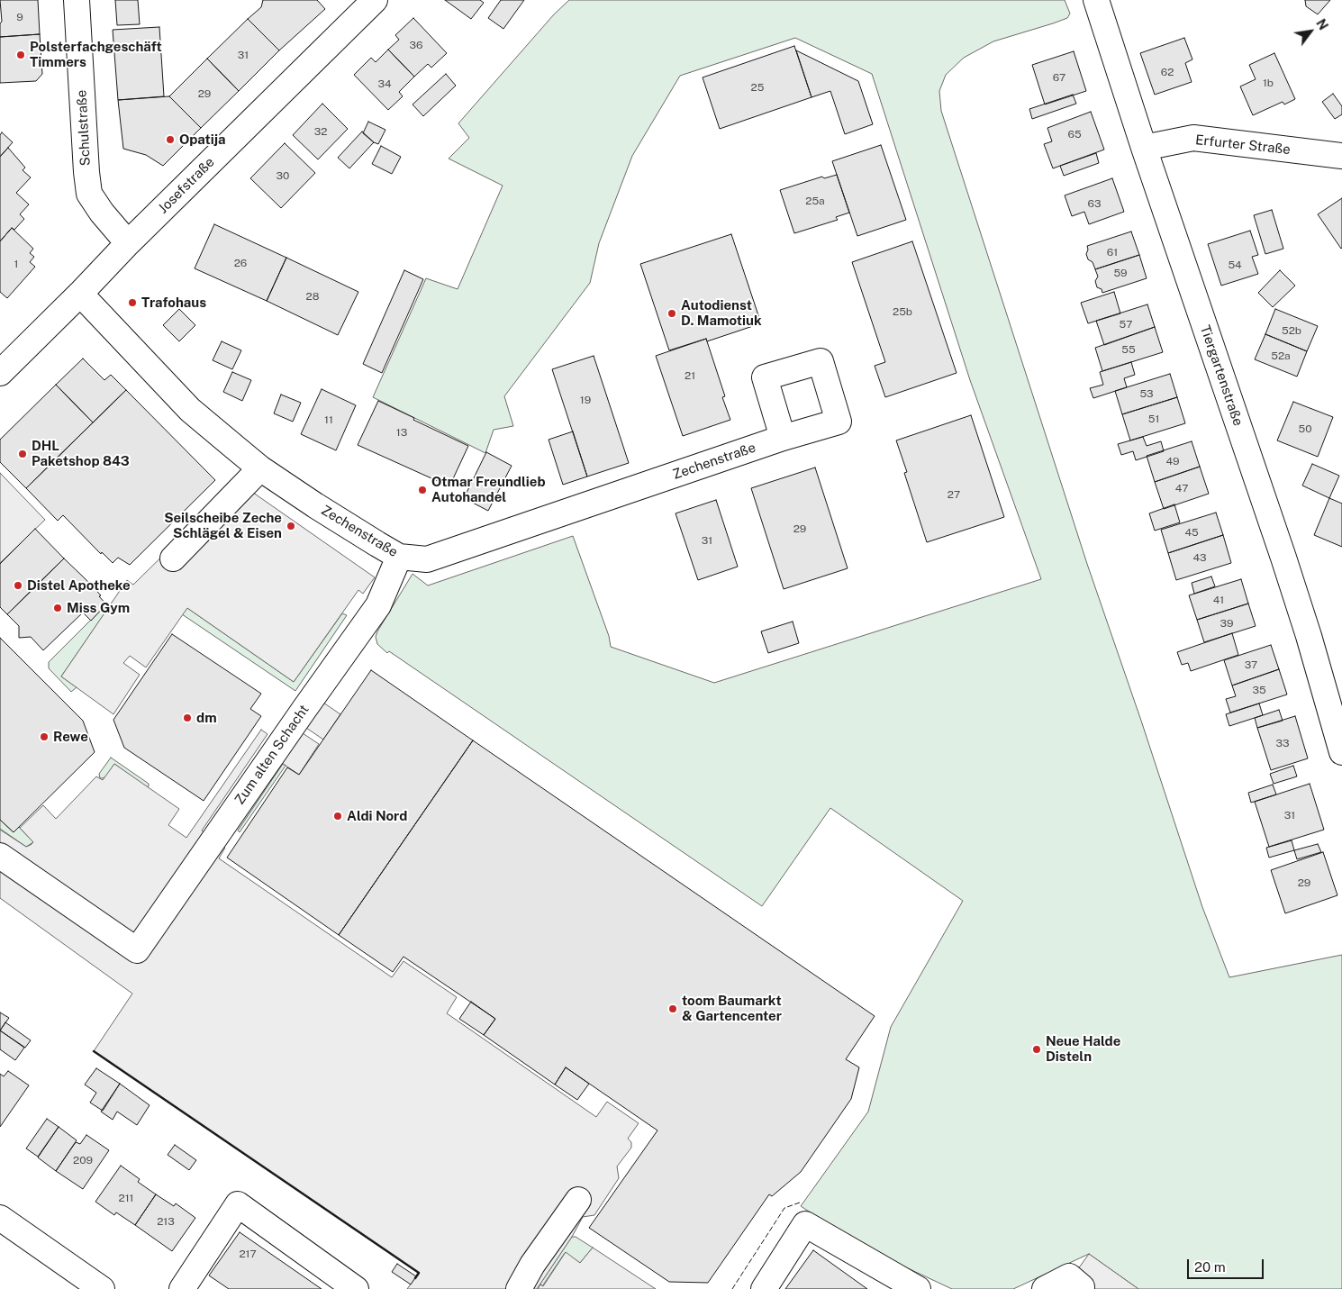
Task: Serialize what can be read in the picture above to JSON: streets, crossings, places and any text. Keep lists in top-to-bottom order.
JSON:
{
  "streets": {
    "street": [
      "Schulstraße",
      "Erfurter Straße",
      "Josefstraße",
      "Tiergartenstraße",
      "Zechenstraße",
      "Zum alten Schacht"
    ]
  },
  "crossings": [
    ["Schulstraße", "Josefstraße"],
    ["Erfurter Straße", "Tiergartenstraße"],
    ["Josefstraße", "Zechenstraße"],
    ["Zechenstraße", "Zum alten Schacht"]
  ],
  "places": [
    "Polsterfachgeschäft Timmers",
    "Opatija",
    "Trafohaus",
    "Autodienst D. Mamotiuk",
    "DHL Paketshop 843",
    "Otmar Freundlieb Autohandel",
    "Seilscheibe Zeche Schlägel & Eisen",
    "Distel Apotheke",
    "Miss Gym",
    "dm",
    "Rewe",
    "Aldi Nord",
    "toom Baumarkt & Gartencenter",
    "Neue Halde Disteln"
  ],
  "house_numbers": [
    "9",
    "36",
    "31",
    "62",
    "67",
    "1b",
    "34",
    "25",
    "29",
    "32",
    "65",
    "30",
    "25a",
    "63",
    "61",
    "26",
    "1",
    "54",
    "59",
    "28",
    "25b",
    "57",
    "52b",
    "55",
    "52a",
    "21",
    "53",
    "19",
    "51",
    "11",
    "50",
    "13",
    "49",
    "47",
    "27",
    "29",
    "45",
    "31",
    "43",
    "41",
    "39",
    "37",
    "35",
    "33",
    "31",
    "29",
    "209",
    "211",
    "213",
    "217"
  ],
  "scale_bar": "20 m",
  "north": "top right"
}
